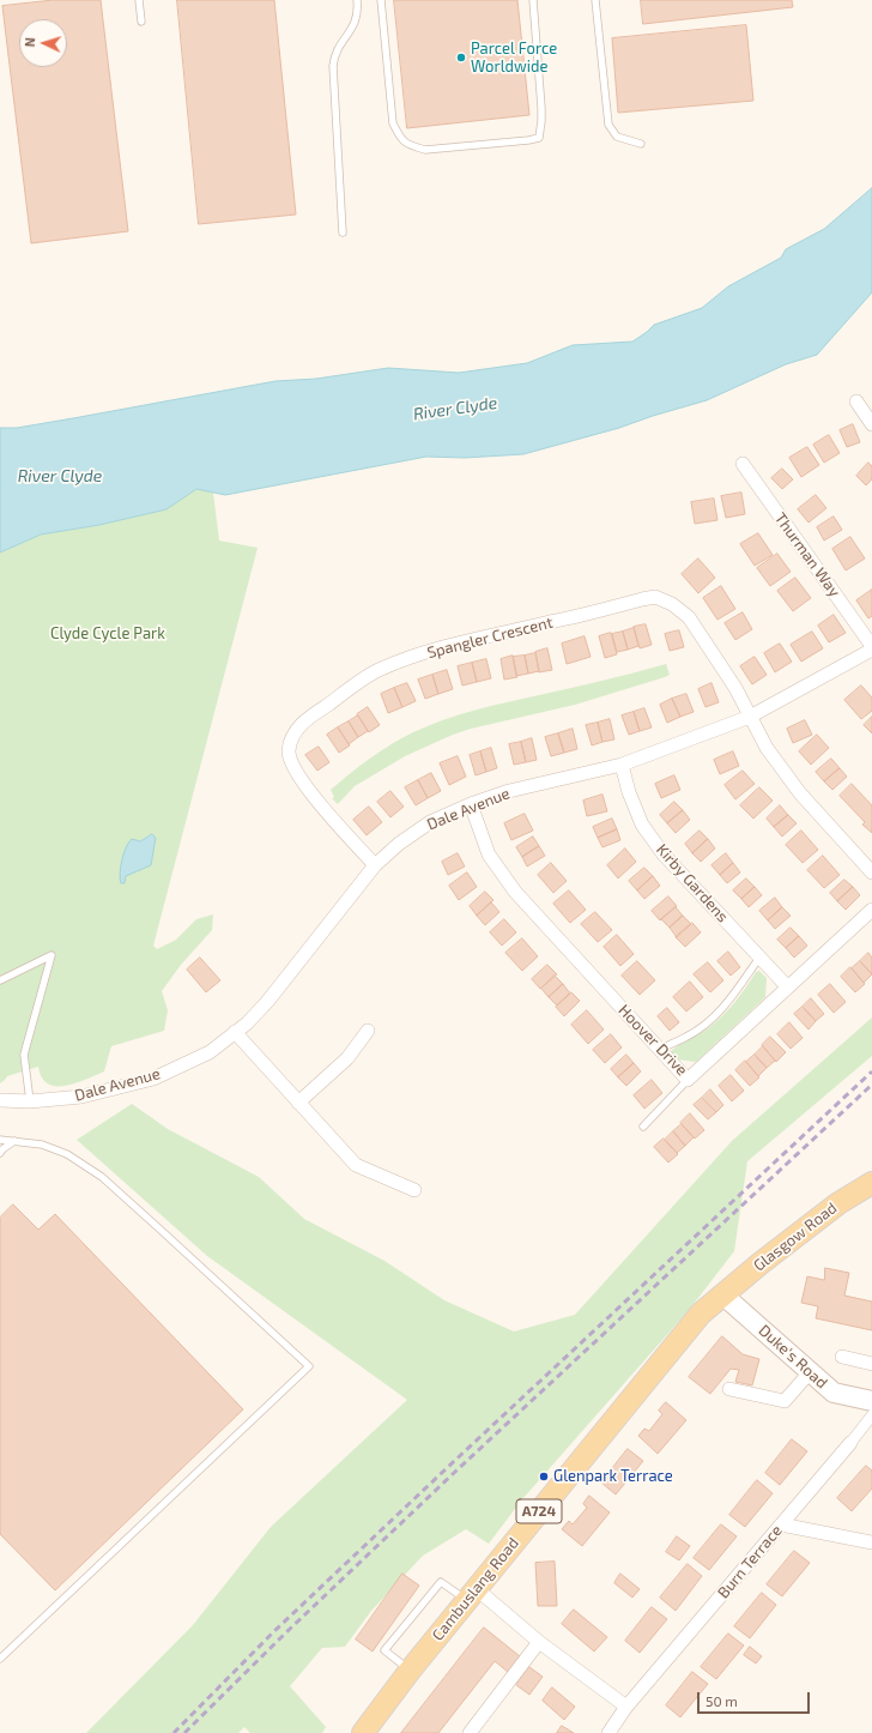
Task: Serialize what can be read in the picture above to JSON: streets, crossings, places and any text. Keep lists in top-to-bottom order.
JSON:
{
  "streets": {
    "main road": [
      "Glasgow Road",
      "Duke's Road",
      "A724",
      "Cambuslang Road"
    ],
    "street": [
      "Thurman Way",
      "Spangler Crescent",
      "Dale Avenue",
      "Kirby Gardens",
      "Hoover Drive",
      "Burn Terrace"
    ]
  },
  "crossings": [
    ["Spangler Crescent", "Dale Avenue"],
    ["Dale Avenue", "Kirby Gardens"],
    ["Dale Avenue", "Hoover Drive"],
    ["Kirby Gardens", "Hoover Drive"],
    ["Glasgow Road", "Duke's Road"],
    ["Glasgow Road", "Cambuslang Road"],
    ["Duke's Road", "Cambuslang Road"]
  ],
  "water": ["River Clyde"],
  "parks": ["Clyde Cycle Park"],
  "places": ["Parcel Force Worldwide", "Glenpark Terrace"],
  "scale_bar": "50 m",
  "north": "left"
}
